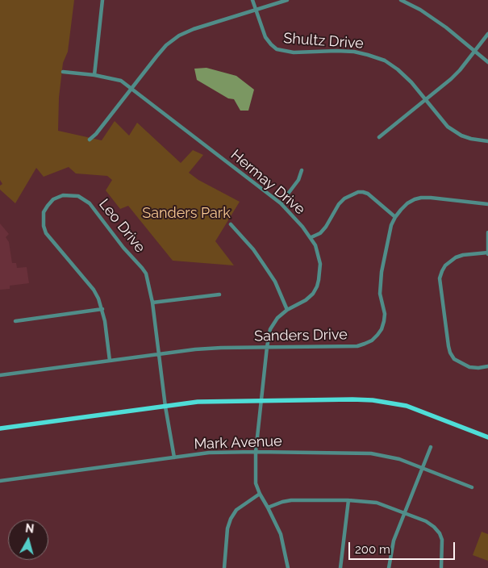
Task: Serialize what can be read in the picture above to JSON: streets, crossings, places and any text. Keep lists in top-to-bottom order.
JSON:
{
  "streets": {
    "street": [
      "Shultz Drive",
      "Hermay Drive",
      "Leo Drive",
      "Sanders Drive",
      "Mark Avenue"
    ]
  },
  "crossings": [
    ["Hermay Drive", "Sanders Drive"],
    ["Hermay Drive", "Mark Avenue"],
    ["Leo Drive", "Sanders Drive"],
    ["Leo Drive", "Mark Avenue"]
  ],
  "parks": ["Sanders Park"],
  "scale_bar": "200 m",
  "north": "top"
}
